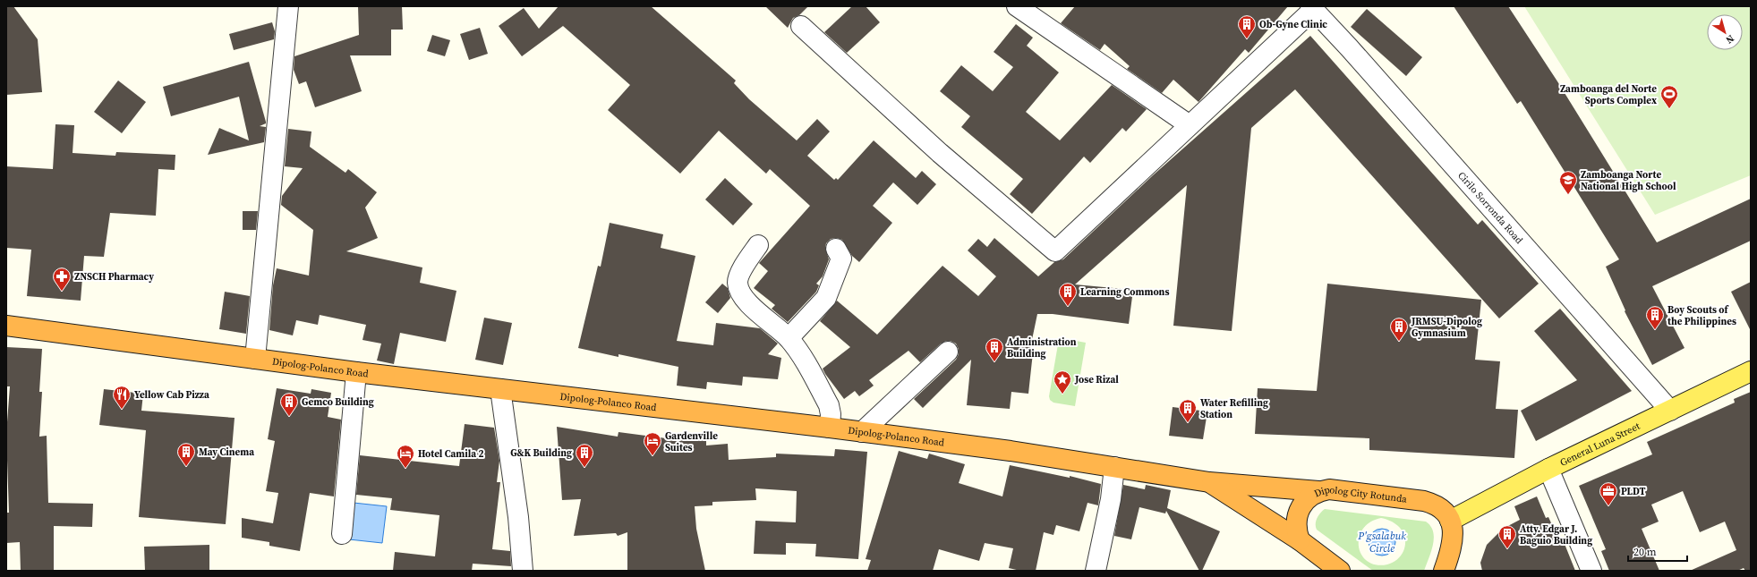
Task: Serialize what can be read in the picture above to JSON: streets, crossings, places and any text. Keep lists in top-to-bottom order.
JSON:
{
  "streets": {
    "highway": ["Dipolog-Polanco Road", "Dipolog City Rotunda"],
    "main road": ["General Luna Street"],
    "street": ["Cirilo Sorronda Road"]
  },
  "crossings": [
    ["Cirilo Sorronda Road", "General Luna Street"],
    ["Dipolog-Polanco Road", "Dipolog City Rotunda"],
    ["General Luna Street", "Dipolog City Rotunda"]
  ],
  "water": ["P'gsalabuk Circle"],
  "places": {
    "building": [
      "Ob-Gyne Clinic",
      "Learning Commons",
      "Boy Scouts of the Philippines",
      "JRMSU-Dipolog Gymnasium",
      "Administration Building",
      "Gemco Building",
      "Water Refilling Station",
      "May Cinema",
      "G&K Building",
      "Atty. Edgar J. Baguio Building"
    ],
    "sports": ["Zamboanga del Norte Sports Complex"],
    "school or university": ["Zamboanga Norte National High School"],
    "pharmacy": ["ZNSCH Pharmacy"],
    "place": ["Jose Rizal"],
    "restaurant": ["Yellow Cab Pizza"],
    "hotel": ["Gardenville Suites", "Hotel Camila 2"],
    "office": ["PLDT"]
  },
  "scale_bar": "20 m",
  "north": "bottom right"
}
